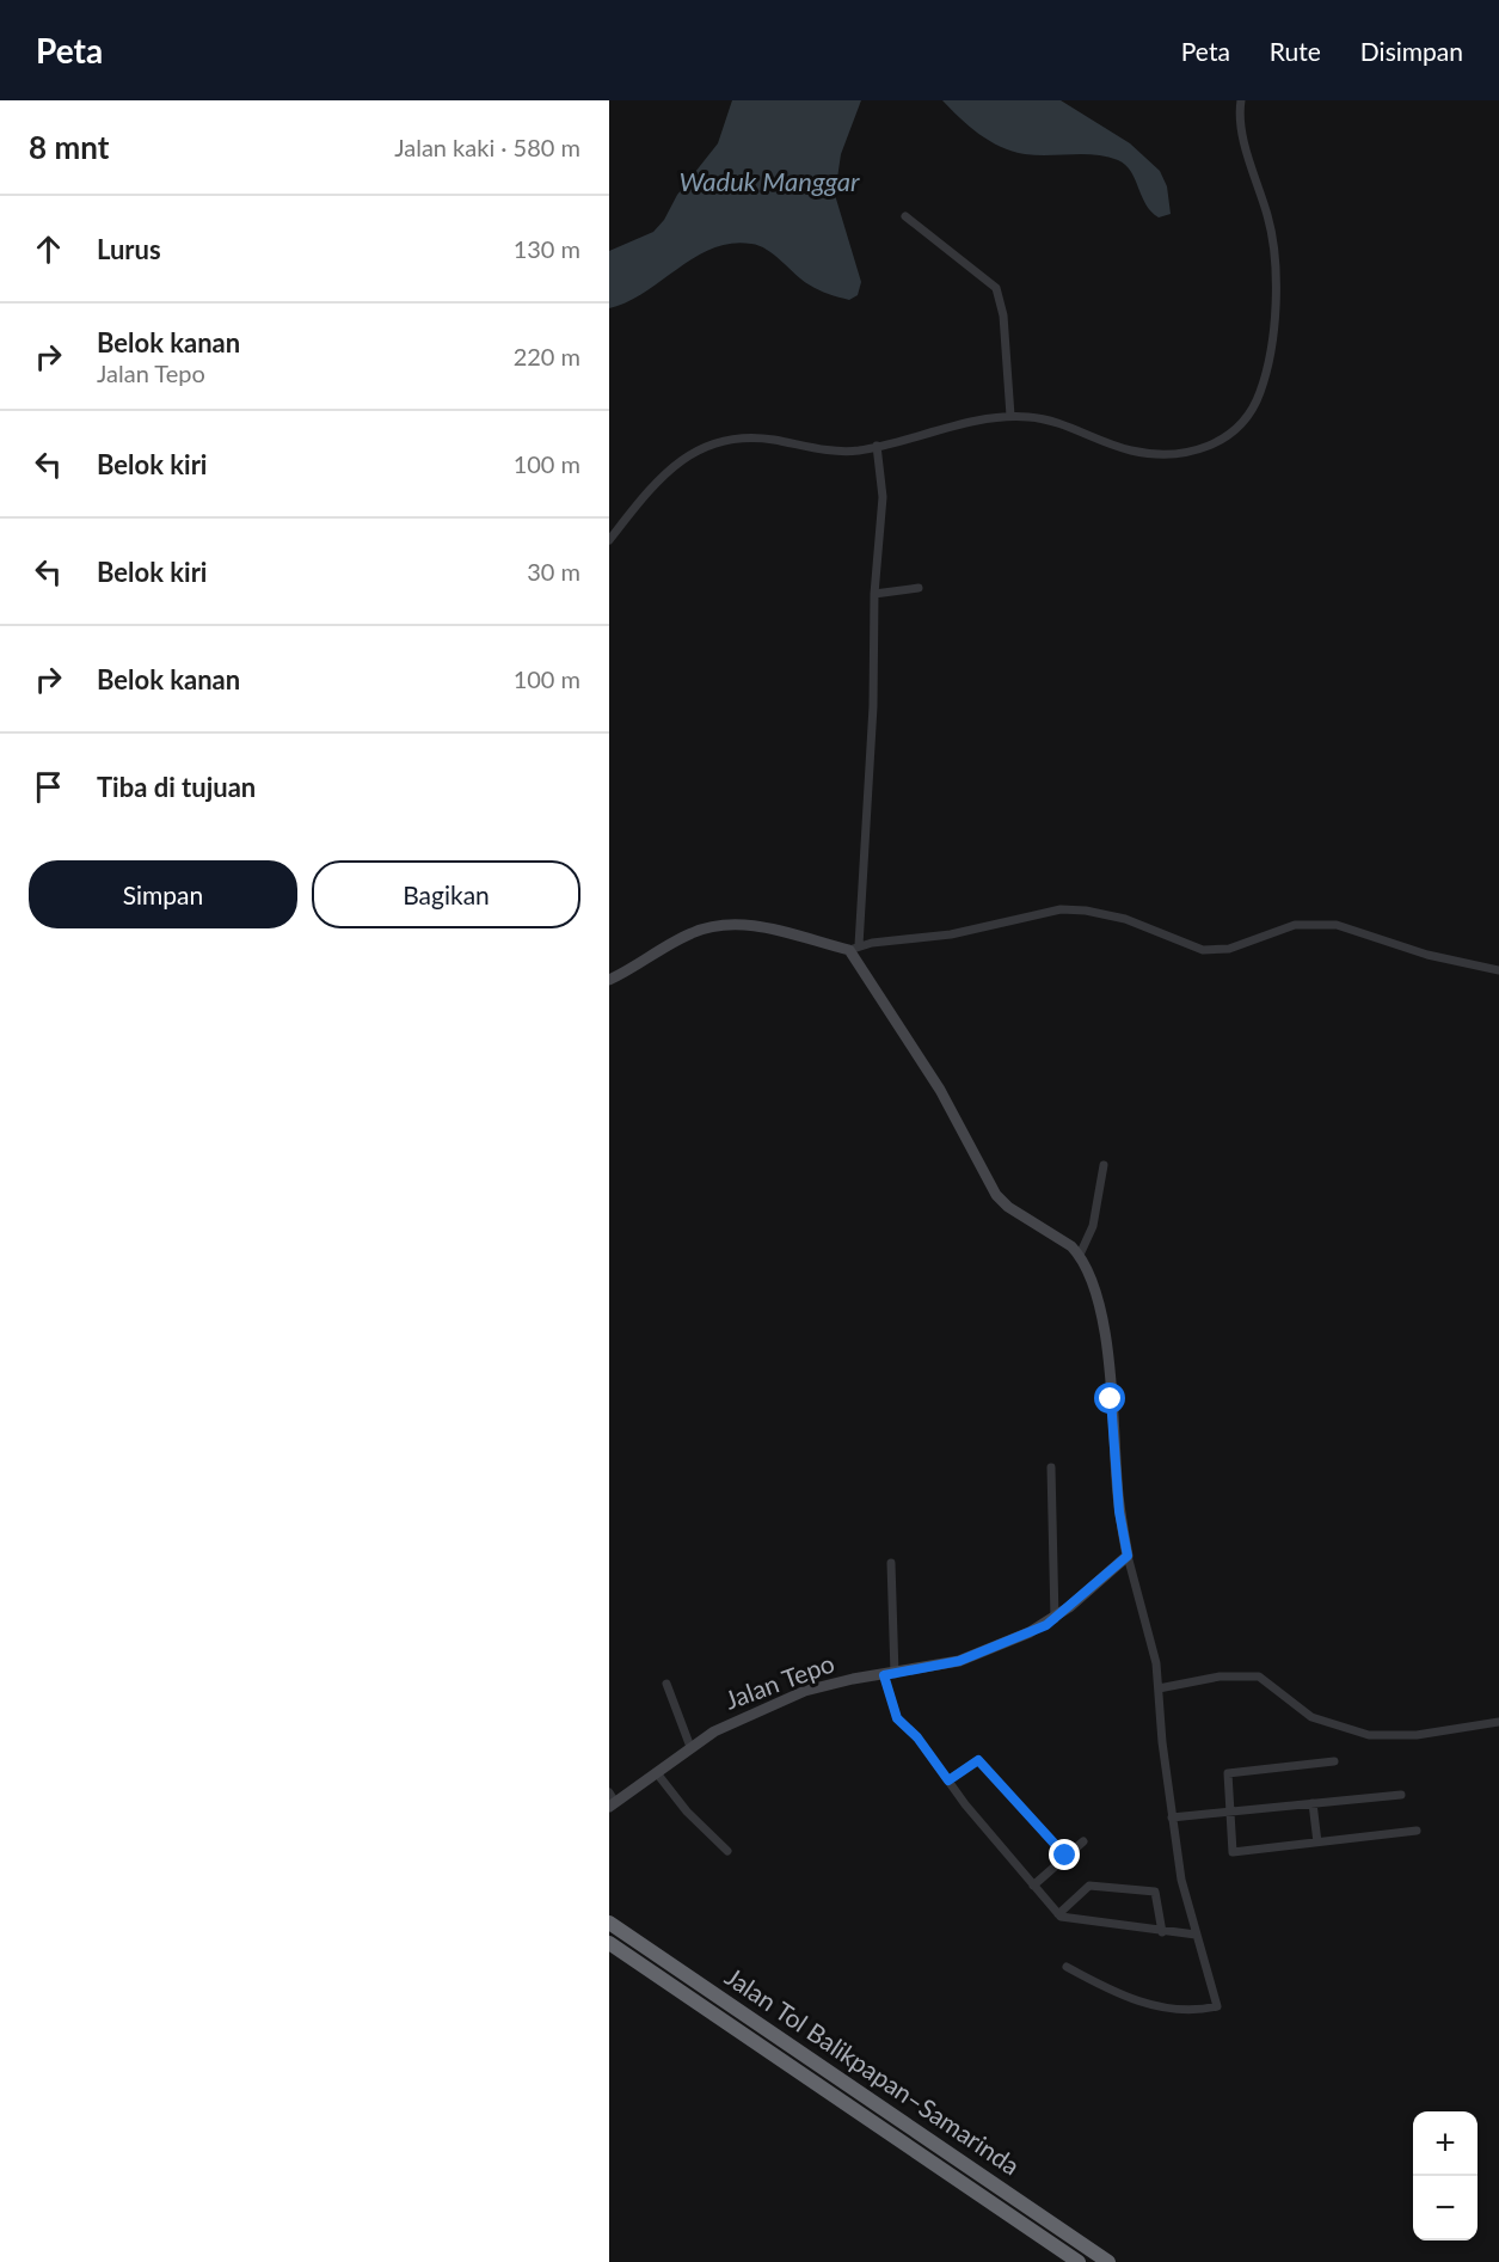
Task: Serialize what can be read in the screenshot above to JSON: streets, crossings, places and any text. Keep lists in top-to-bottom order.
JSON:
{
  "streets": {
    "highway": ["Jalan Tol Balikpapan–Samarinda"],
    "street": ["Jalan Tepo"]
  },
  "water": ["Waduk Manggar"],
  "page": {
    "header": "Peta",
    "nav": ["Peta", "Rute", "Disimpan"],
    "heading": ["8 mnt", "Jalan kaki · 580 m"],
    "list": [
      ["Lurus", "130 m"],
      ["Belok kanan", "Jalan Tepo", "220 m"],
      ["Belok kiri", "100 m"],
      ["Belok kiri", "30 m"],
      ["Belok kanan", "100 m"],
      "Tiba di tujuan"
    ],
    "buttons": ["Simpan", "Bagikan"],
    "map_buttons": ["+", "−"]
  }
}
